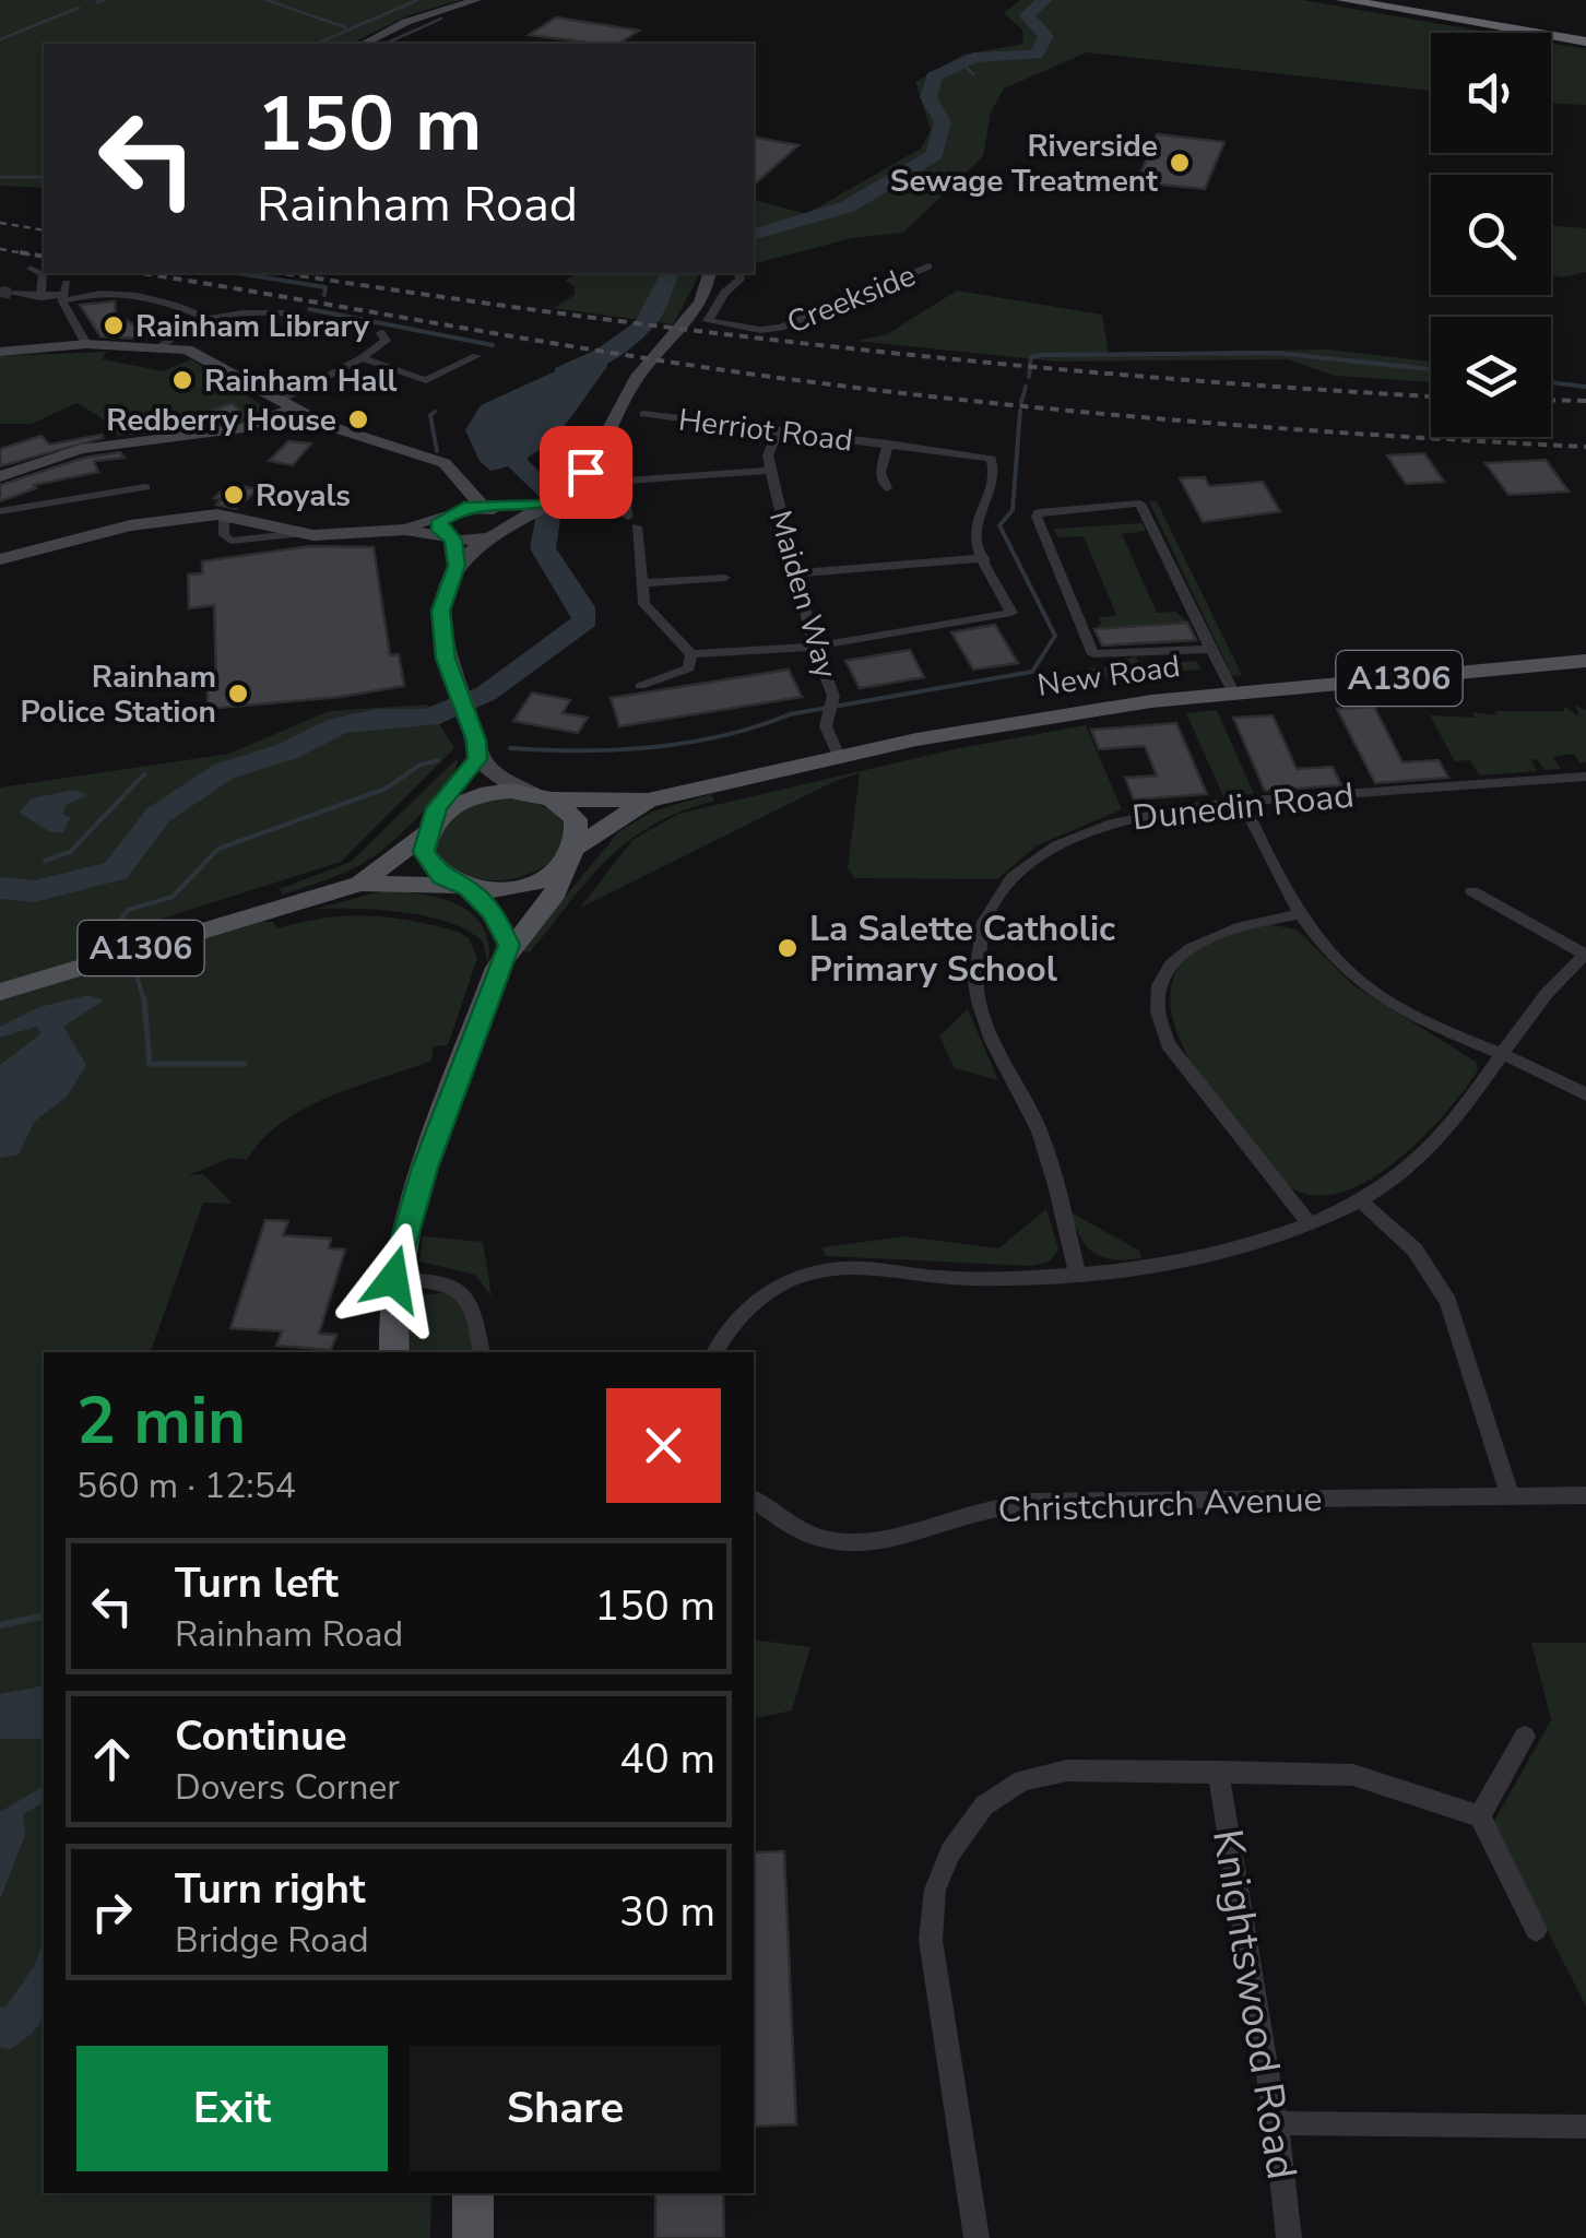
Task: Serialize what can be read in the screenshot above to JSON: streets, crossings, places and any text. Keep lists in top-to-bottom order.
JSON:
{
  "streets": {
    "main road": ["New Road", "A1306"],
    "street": [
      "Creekside",
      "Herriot Road",
      "Maiden Way",
      "Dunedin Road",
      "Christchurch Avenue",
      "Knightswood Road"
    ]
  },
  "crossings": [
    ["Herriot Road", "Maiden Way"],
    ["Maiden Way", "New Road"],
    ["New Road", "A1306"]
  ],
  "places": [
    "Riverside Sewage Treatment",
    "Rainham Library",
    "Rainham Hall",
    "Redberry House",
    "Royals",
    "Rainham Police Station",
    "La Salette Catholic Primary School"
  ],
  "page": {
    "turn": ["150 m", "Rainham Road"],
    "heading": ["2 min", "560 m · 12:54"],
    "list": [
      {
        "name": "Turn left",
        "note": "Rainham Road",
        "value": "150 m"
      },
      {
        "name": "Continue",
        "note": "Dovers Corner",
        "value": "40 m"
      },
      {
        "name": "Turn right",
        "note": "Bridge Road",
        "value": "30 m"
      }
    ],
    "buttons": ["Exit", "Share"]
  }
}
